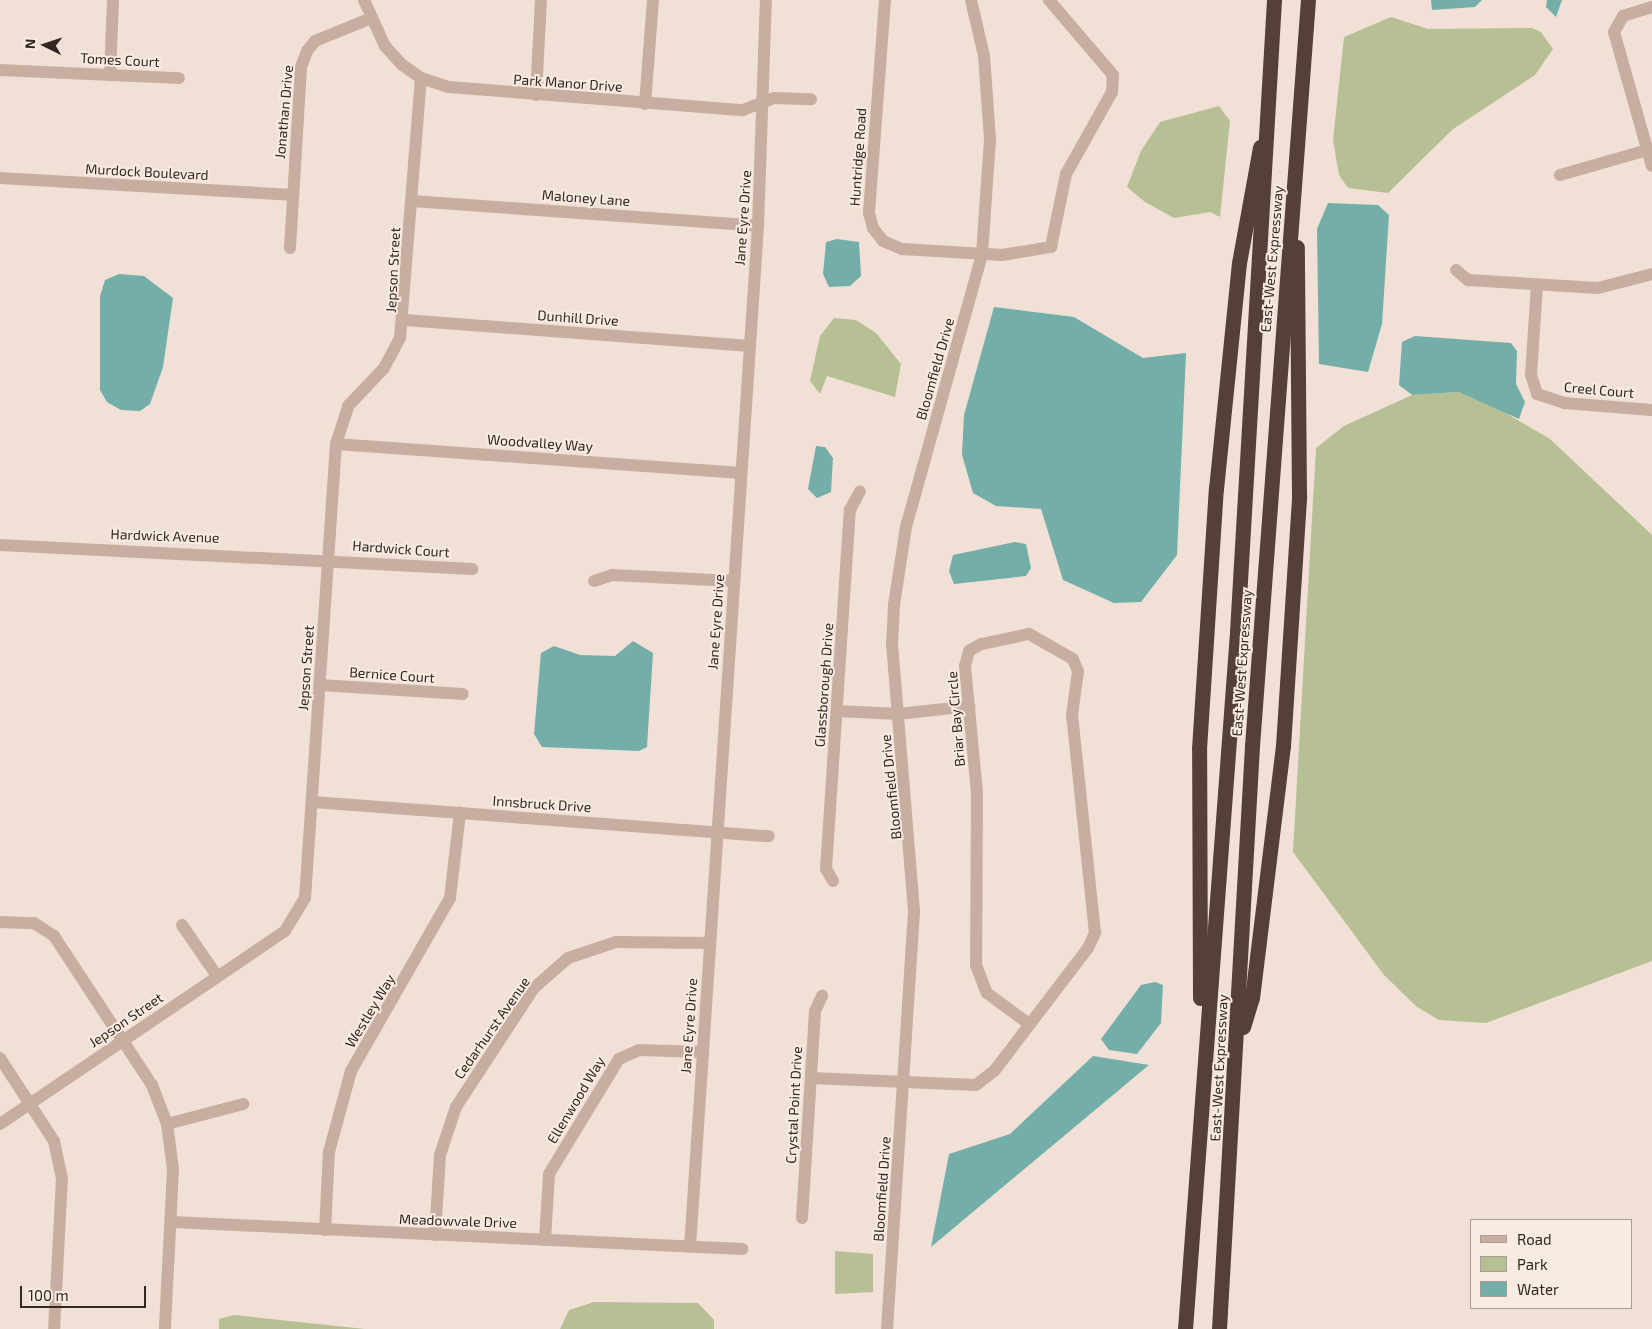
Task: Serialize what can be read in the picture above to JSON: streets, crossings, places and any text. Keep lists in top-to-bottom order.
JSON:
{
  "streets": {
    "highway": ["East-West Expressway"],
    "street": [
      "Tomes Court",
      "Park Manor Drive",
      "Jonathan Drive",
      "Huntridge Road",
      "Murdock Boulevard",
      "Maloney Lane",
      "Jane Eyre Drive",
      "Jepson Street",
      "Dunhill Drive",
      "Bloomfield Drive",
      "Creel Court",
      "Woodvalley Way",
      "Hardwick Avenue",
      "Hardwick Court",
      "Bernice Court",
      "Glassborough Drive",
      "Briar Bay Circle",
      "Innsbruck Drive",
      "Westley Way",
      "Cedarhurst Avenue",
      "Ellenwood Way",
      "Crystal Point Drive",
      "Meadowvale Drive"
    ]
  },
  "crossings": [
    ["Park Manor Drive", "Jonathan Drive"],
    ["Park Manor Drive", "Jane Eyre Drive"],
    ["Park Manor Drive", "Jepson Street"],
    ["Jonathan Drive", "Murdock Boulevard"],
    ["Huntridge Road", "Bloomfield Drive"],
    ["Maloney Lane", "Jane Eyre Drive"],
    ["Maloney Lane", "Jepson Street"],
    ["Jane Eyre Drive", "Dunhill Drive"],
    ["Jane Eyre Drive", "Woodvalley Way"],
    ["Jane Eyre Drive", "Innsbruck Drive"],
    ["Jane Eyre Drive", "Cedarhurst Avenue"],
    ["Jane Eyre Drive", "Ellenwood Way"],
    ["Jane Eyre Drive", "Meadowvale Drive"],
    ["Jepson Street", "Dunhill Drive"],
    ["Jepson Street", "Woodvalley Way"],
    ["Jepson Street", "Hardwick Avenue"],
    ["Jepson Street", "Hardwick Court"],
    ["Jepson Street", "Bernice Court"],
    ["Jepson Street", "Innsbruck Drive"],
    ["Bloomfield Drive", "Briar Bay Circle"],
    ["Hardwick Avenue", "Hardwick Court"],
    ["Briar Bay Circle", "Crystal Point Drive"],
    ["Innsbruck Drive", "Westley Way"],
    ["Westley Way", "Meadowvale Drive"],
    ["Cedarhurst Avenue", "Meadowvale Drive"],
    ["Ellenwood Way", "Meadowvale Drive"]
  ],
  "legend": ["Road", "Park", "Water"],
  "scale_bar": "100 m",
  "north": "left"
}
